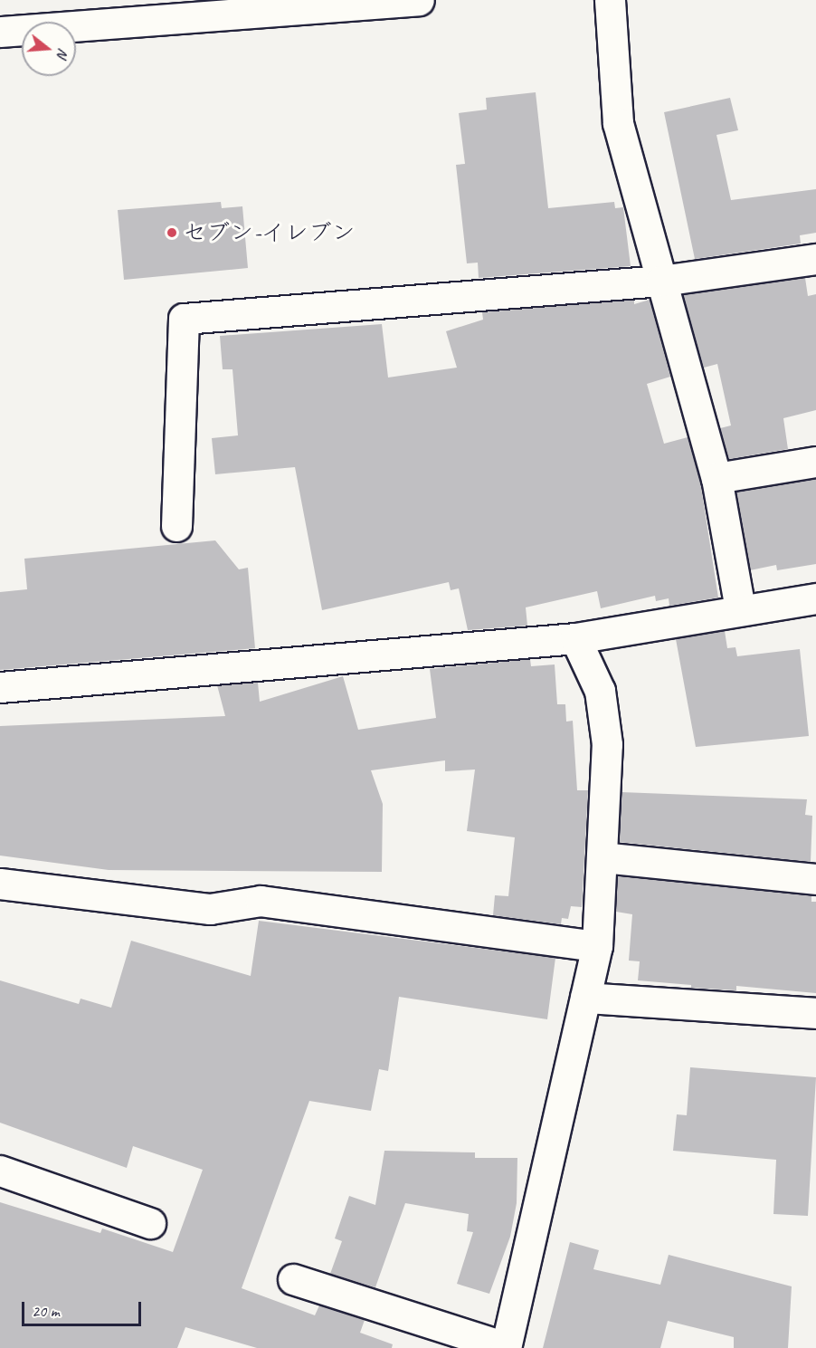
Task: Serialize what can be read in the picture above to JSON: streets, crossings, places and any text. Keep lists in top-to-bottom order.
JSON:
{
  "places": ["セブン-イレブン"],
  "scale_bar": "20 m",
  "north": "right"
}
